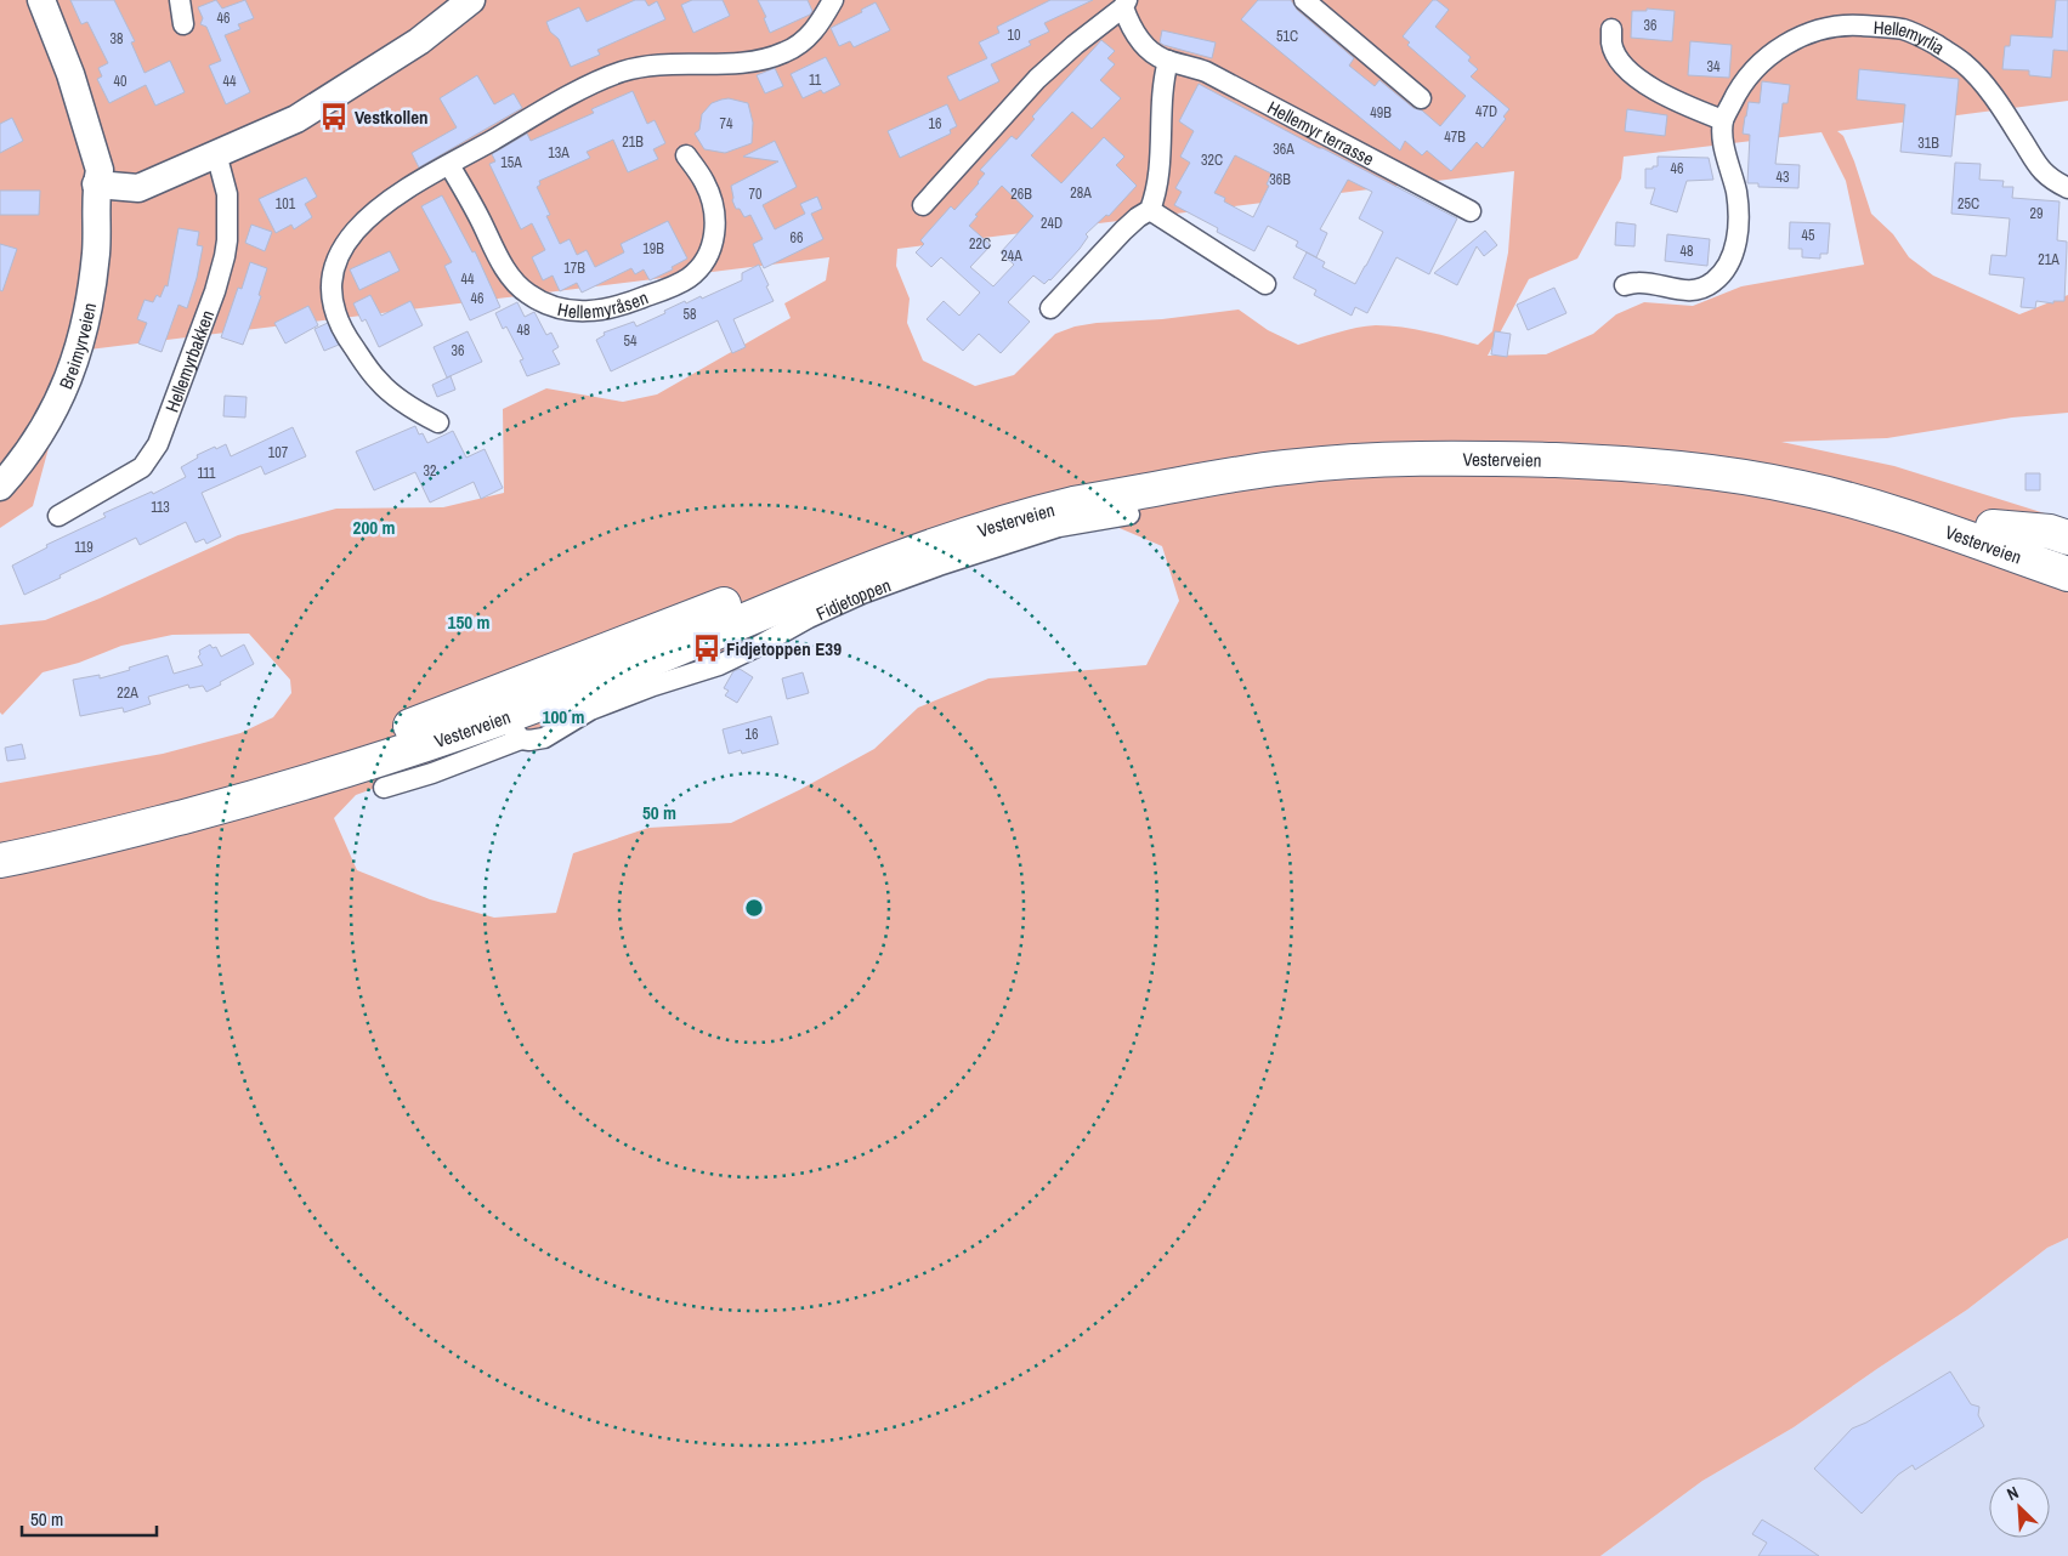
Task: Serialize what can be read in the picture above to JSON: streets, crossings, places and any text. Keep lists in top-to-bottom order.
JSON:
{
  "streets": {
    "highway": ["Vesterveien"],
    "street": [
      "Hellemyrlia",
      "Hellemyr terrasse",
      "Hellemyråsen",
      "Breimyrveien",
      "Hellemyrbakken",
      "Fidjetoppen"
    ]
  },
  "crossings": [
    ["Vesterveien", "Fidjetoppen"]
  ],
  "places": {
    "bus stop": ["Vestkollen", "Fidjetoppen E39"]
  },
  "house_numbers": [
    "46",
    "36",
    "10",
    "51C",
    "38",
    "34",
    "11",
    "40",
    "44",
    "47D",
    "49B",
    "74",
    "16",
    "47B",
    "21B",
    "31B",
    "36A",
    "13A",
    "32C",
    "15A",
    "46",
    "43",
    "36B",
    "28A",
    "70",
    "26B",
    "101",
    "25C",
    "29",
    "24D",
    "45",
    "66",
    "22C",
    "19B",
    "48",
    "24A",
    "21A",
    "17B",
    "44",
    "46",
    "58",
    "48",
    "54",
    "36",
    "107",
    "32",
    "111",
    "113",
    "119",
    "22A",
    "16"
  ],
  "scale_bar": "50 m",
  "north": "top left",
  "rings": [
    "200 m",
    "150 m",
    "100 m",
    "50 m"
  ]
}
